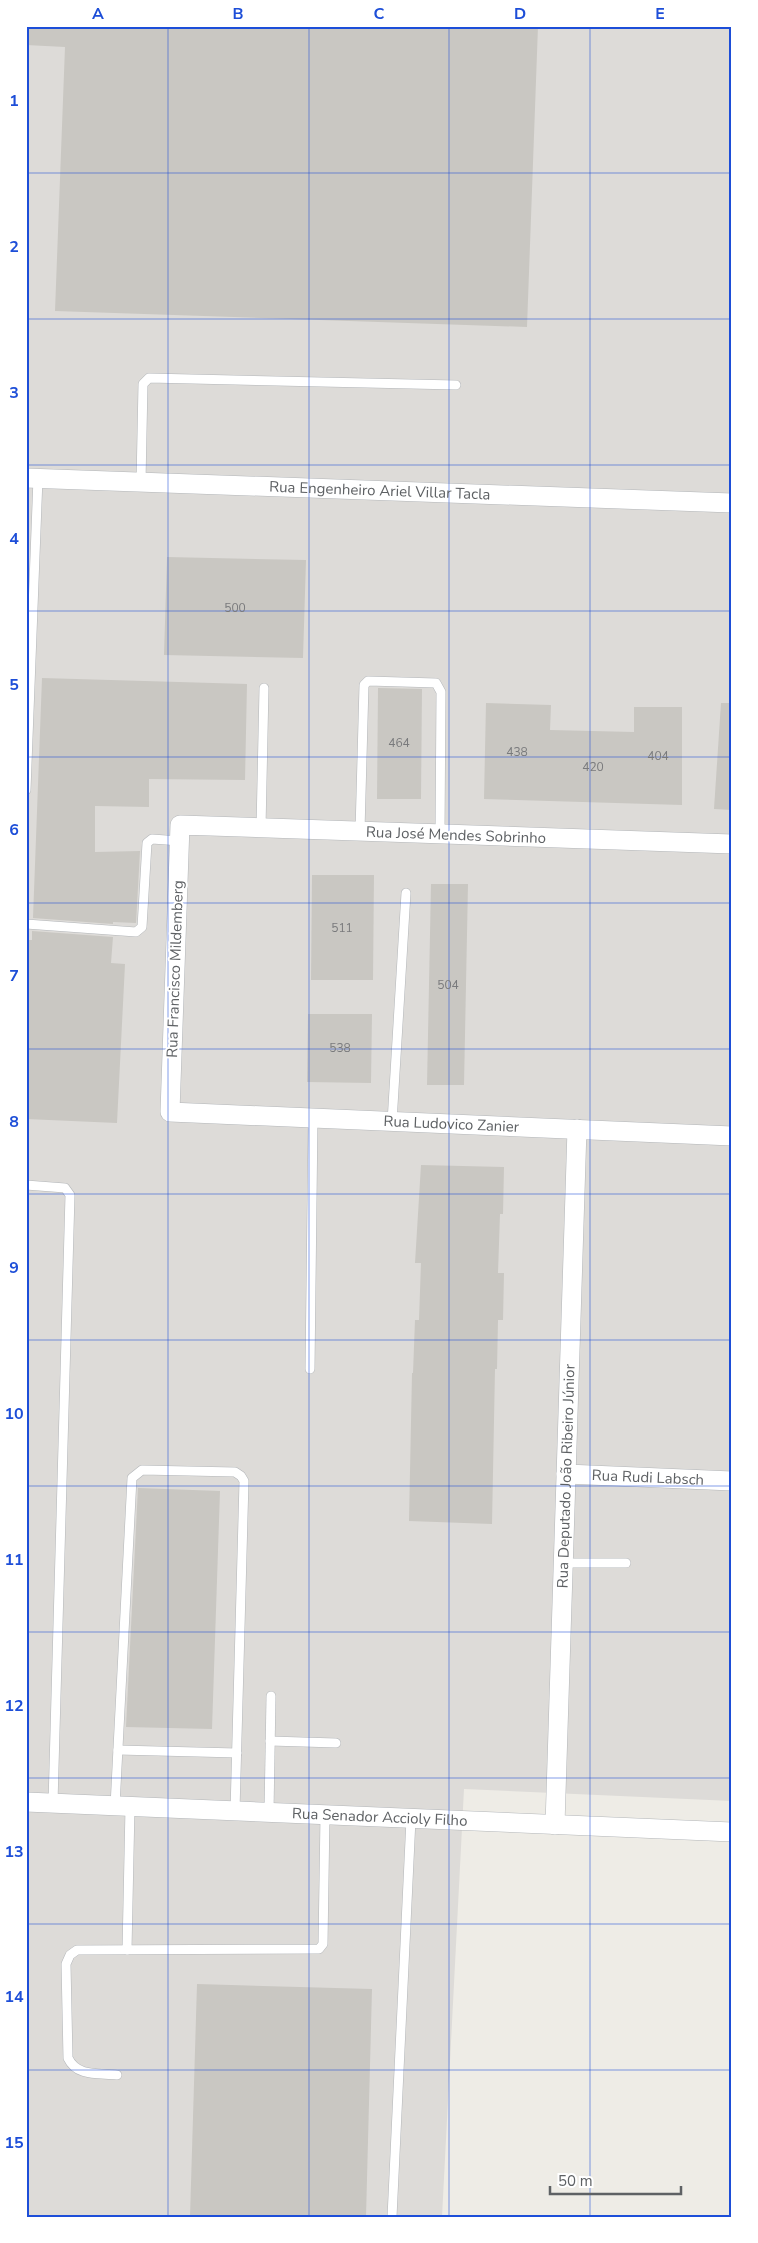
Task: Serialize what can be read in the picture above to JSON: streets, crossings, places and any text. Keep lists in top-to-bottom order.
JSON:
{
  "streets": {
    "street": [
      "Rua Engenheiro Ariel Villar Tacla",
      "Rua José Mendes Sobrinho",
      "Rua Francisco Mildemberg",
      "Rua Ludovico Zanier",
      "Rua Deputado João Ribeiro Júnior",
      "Rua Rudi Labsch",
      "Rua Senador Accioly Filho"
    ]
  },
  "crossings": [
    ["Rua José Mendes Sobrinho", "Rua Francisco Mildemberg"],
    ["Rua Francisco Mildemberg", "Rua Ludovico Zanier"],
    ["Rua Ludovico Zanier", "Rua Deputado João Ribeiro Júnior"],
    ["Rua Deputado João Ribeiro Júnior", "Rua Rudi Labsch"],
    ["Rua Deputado João Ribeiro Júnior", "Rua Senador Accioly Filho"]
  ],
  "house_numbers": [
    "500",
    "464",
    "438",
    "404",
    "420",
    "511",
    "504",
    "538"
  ],
  "scale_bar": "50 m",
  "grid": {
    "columns": [
      "A",
      "B",
      "C",
      "D",
      "E"
    ],
    "rows": [
      "1",
      "2",
      "3",
      "4",
      "5",
      "6",
      "7",
      "8",
      "9",
      "10",
      "11",
      "12",
      "13",
      "14",
      "15"
    ]
  }
}
